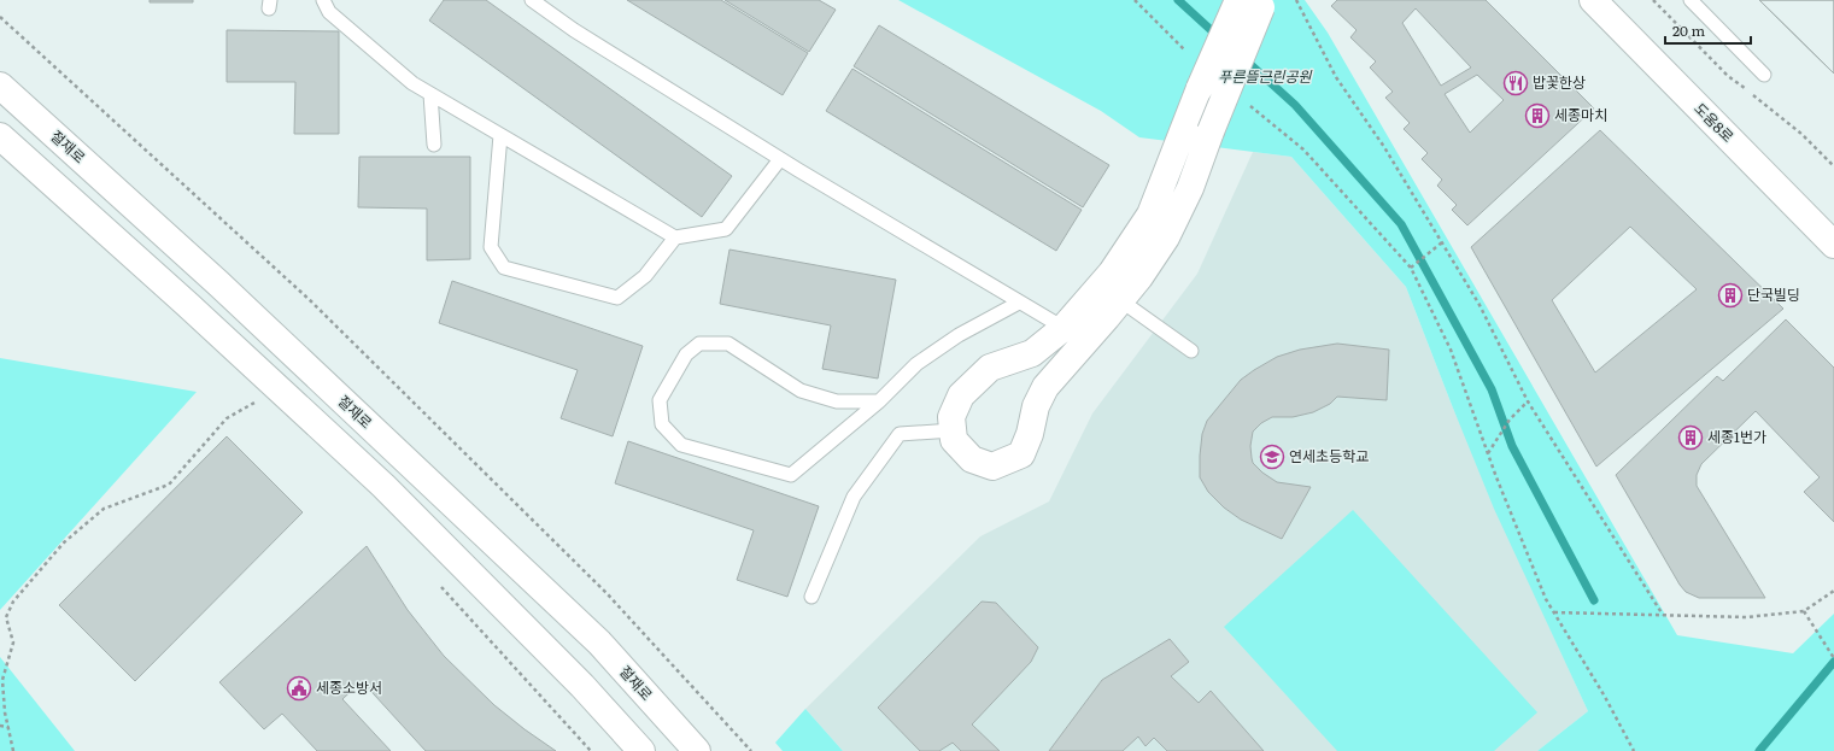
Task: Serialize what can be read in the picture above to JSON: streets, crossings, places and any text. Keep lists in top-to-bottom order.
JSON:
{
  "streets": {
    "street": ["도움8로", "절재로"]
  },
  "parks": ["푸른뜰근린공원"],
  "places": {
    "restaurant": ["밥꽃한상"],
    "building": ["세종마치", "단국빌딩", "세종1번가"],
    "school or university": ["연세초등학교"],
    "public building": ["세종소방서"]
  },
  "scale_bar": "20 m"
}
